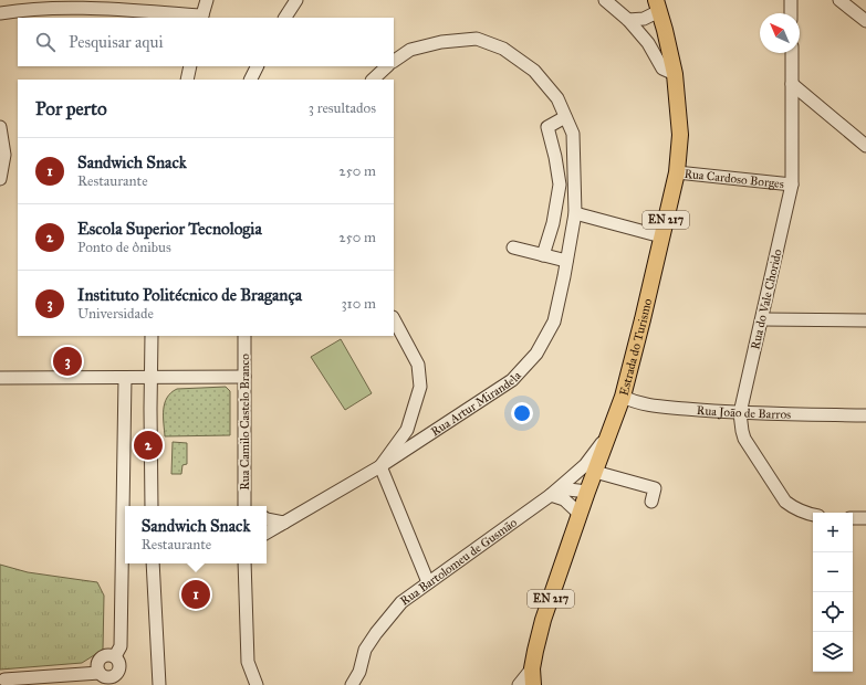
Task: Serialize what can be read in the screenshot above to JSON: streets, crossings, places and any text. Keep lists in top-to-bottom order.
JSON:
{
  "streets": {
    "main road": ["EN 217", "Estrada do Turismo"],
    "street": [
      "Rua Cardoso Borges",
      "Rua do Vale Chorido",
      "Rua Artur Mirandela",
      "Rua João de Barros",
      "Rua Camilo Castelo Branco",
      "Rua Bartolomeu de Gusmão"
    ]
  },
  "crossings": [
    ["Rua Cardoso Borges", "Rua do Vale Chorido"],
    ["Rua Cardoso Borges", "Estrada do Turismo"],
    ["Rua do Vale Chorido", "Rua João de Barros"],
    ["Estrada do Turismo", "Rua João de Barros"],
    ["Estrada do Turismo", "Rua Bartolomeu de Gusmão"]
  ],
  "north": "top left",
  "page": {
    "search": "Pesquisar aqui",
    "heading": ["Por perto", "3 resultados"],
    "list": [
      {
        "mark": "1",
        "name": "Sandwich Snack",
        "note": "Restaurante",
        "value": "250 m"
      },
      {
        "mark": "2",
        "name": "Escola Superior Tecnologia",
        "note": "Ponto de ônibus",
        "value": "250 m"
      },
      {
        "mark": "3",
        "name": "Instituto Politécnico de Bragança",
        "note": "Universidade",
        "value": "310 m"
      }
    ],
    "pins": ["3", "2", "1"],
    "popup": ["Sandwich Snack", "Restaurante"],
    "map_buttons": ["+", "−"]
  }
}
